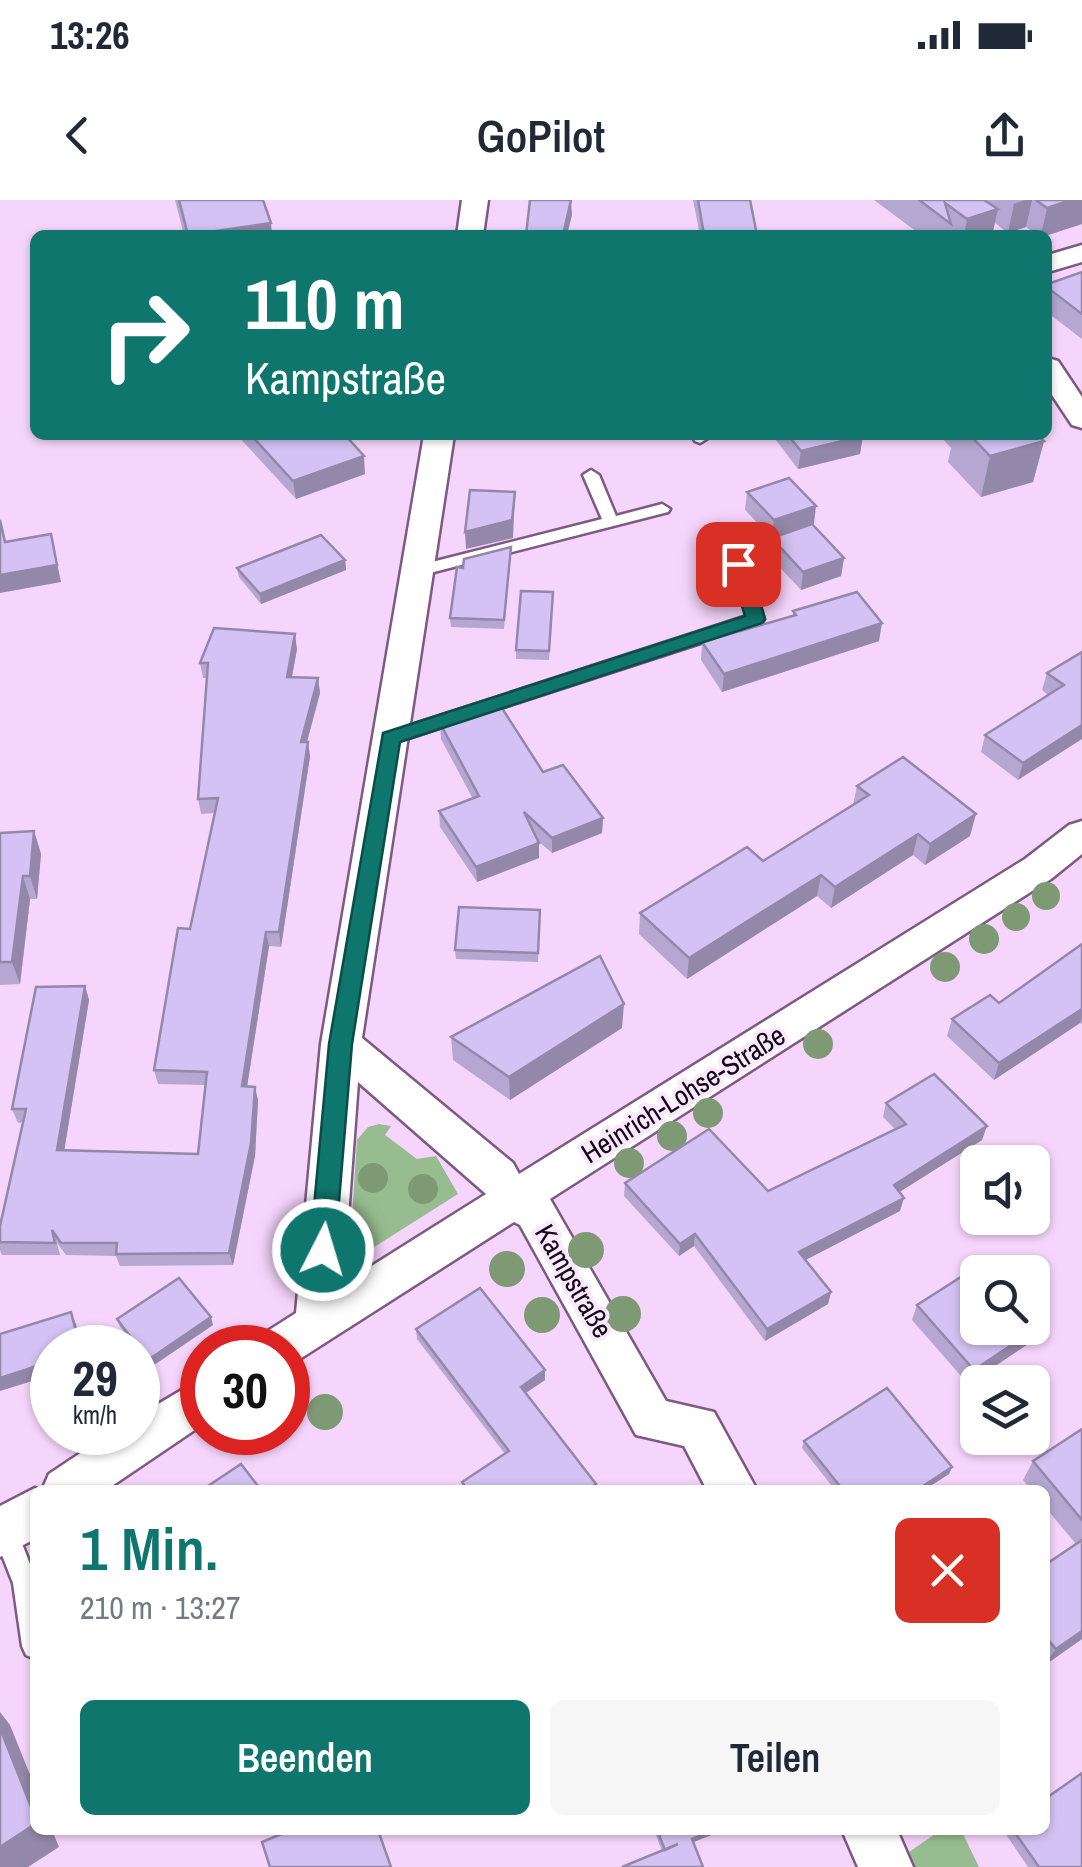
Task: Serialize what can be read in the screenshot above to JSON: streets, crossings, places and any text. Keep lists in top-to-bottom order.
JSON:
{
  "streets": {
    "street": ["Heinrich-Lohse-Straße", "Kampstraße"]
  },
  "crossings": [
    ["Heinrich-Lohse-Straße", "Kampstraße"]
  ],
  "page": {
    "status": "13:26",
    "header": "GoPilot",
    "turn": ["110 m", "Kampstraße"],
    "speed": "29 km/h",
    "limit": "30",
    "heading": ["1 Min.", "210 m · 13:27"],
    "buttons": ["Beenden", "Teilen"]
  }
}
